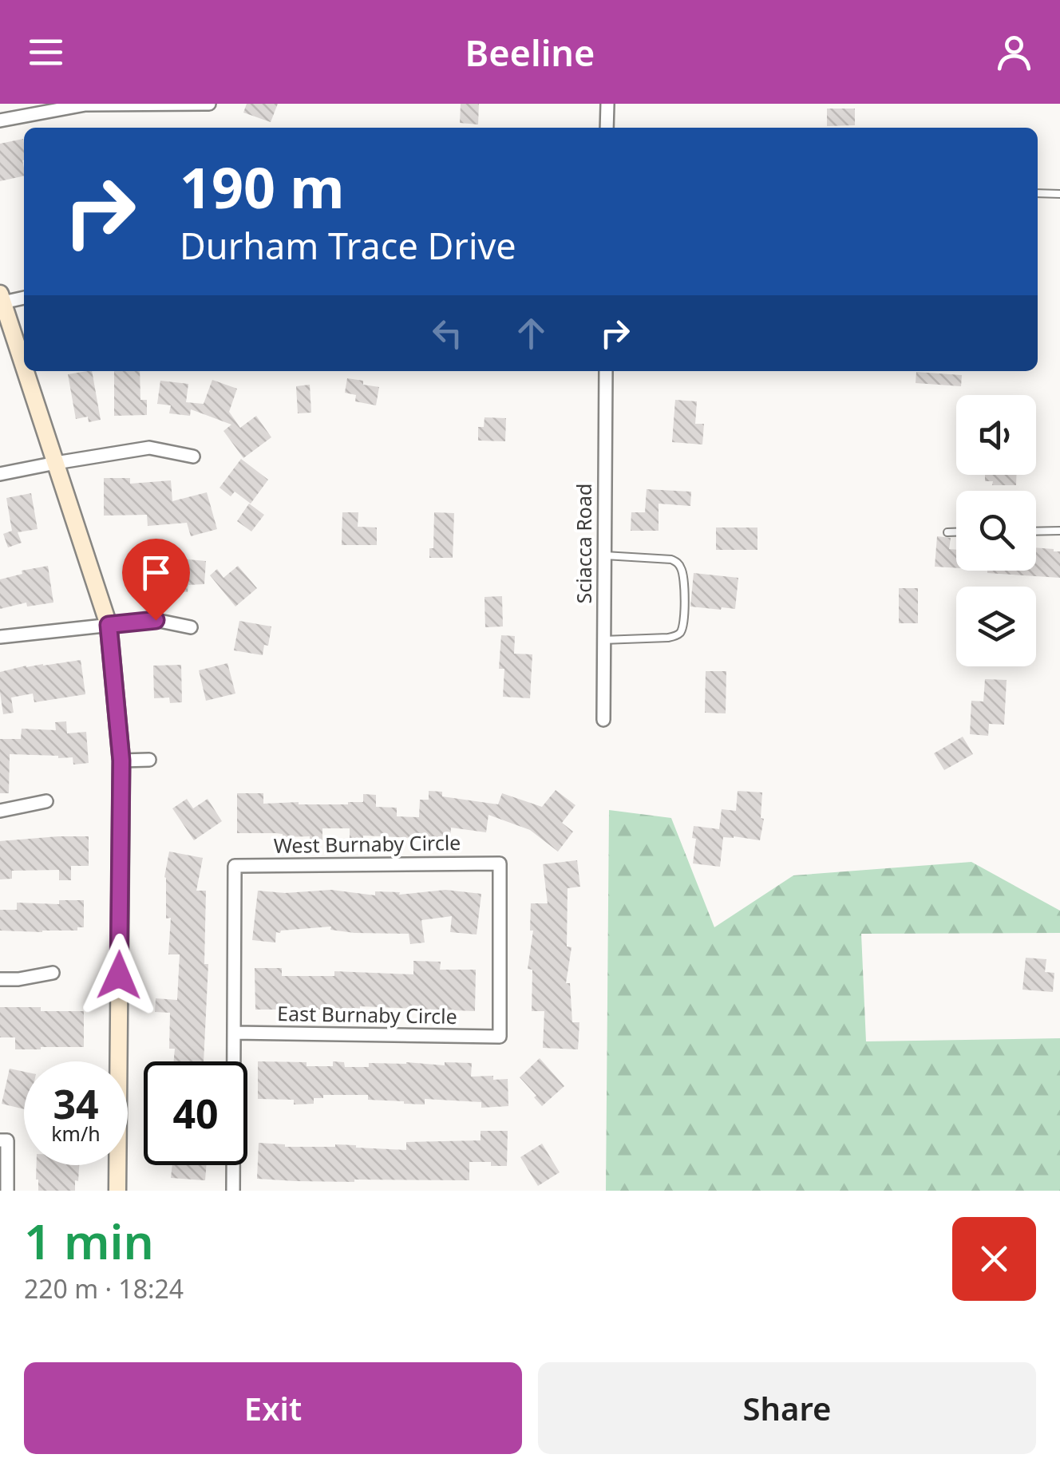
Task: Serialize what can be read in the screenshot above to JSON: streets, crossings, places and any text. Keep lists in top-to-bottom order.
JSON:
{
  "streets": {
    "street": ["Sciacca Road", "West Burnaby Circle", "East Burnaby Circle"]
  },
  "crossings": [
    ["West Burnaby Circle", "East Burnaby Circle"]
  ],
  "page": {
    "header": "Beeline",
    "turn": ["190 m", "Durham Trace Drive"],
    "speed": "34 km/h",
    "limit": "40",
    "heading": ["1 min", "220 m · 18:24"],
    "buttons": ["Exit", "Share"]
  }
}
